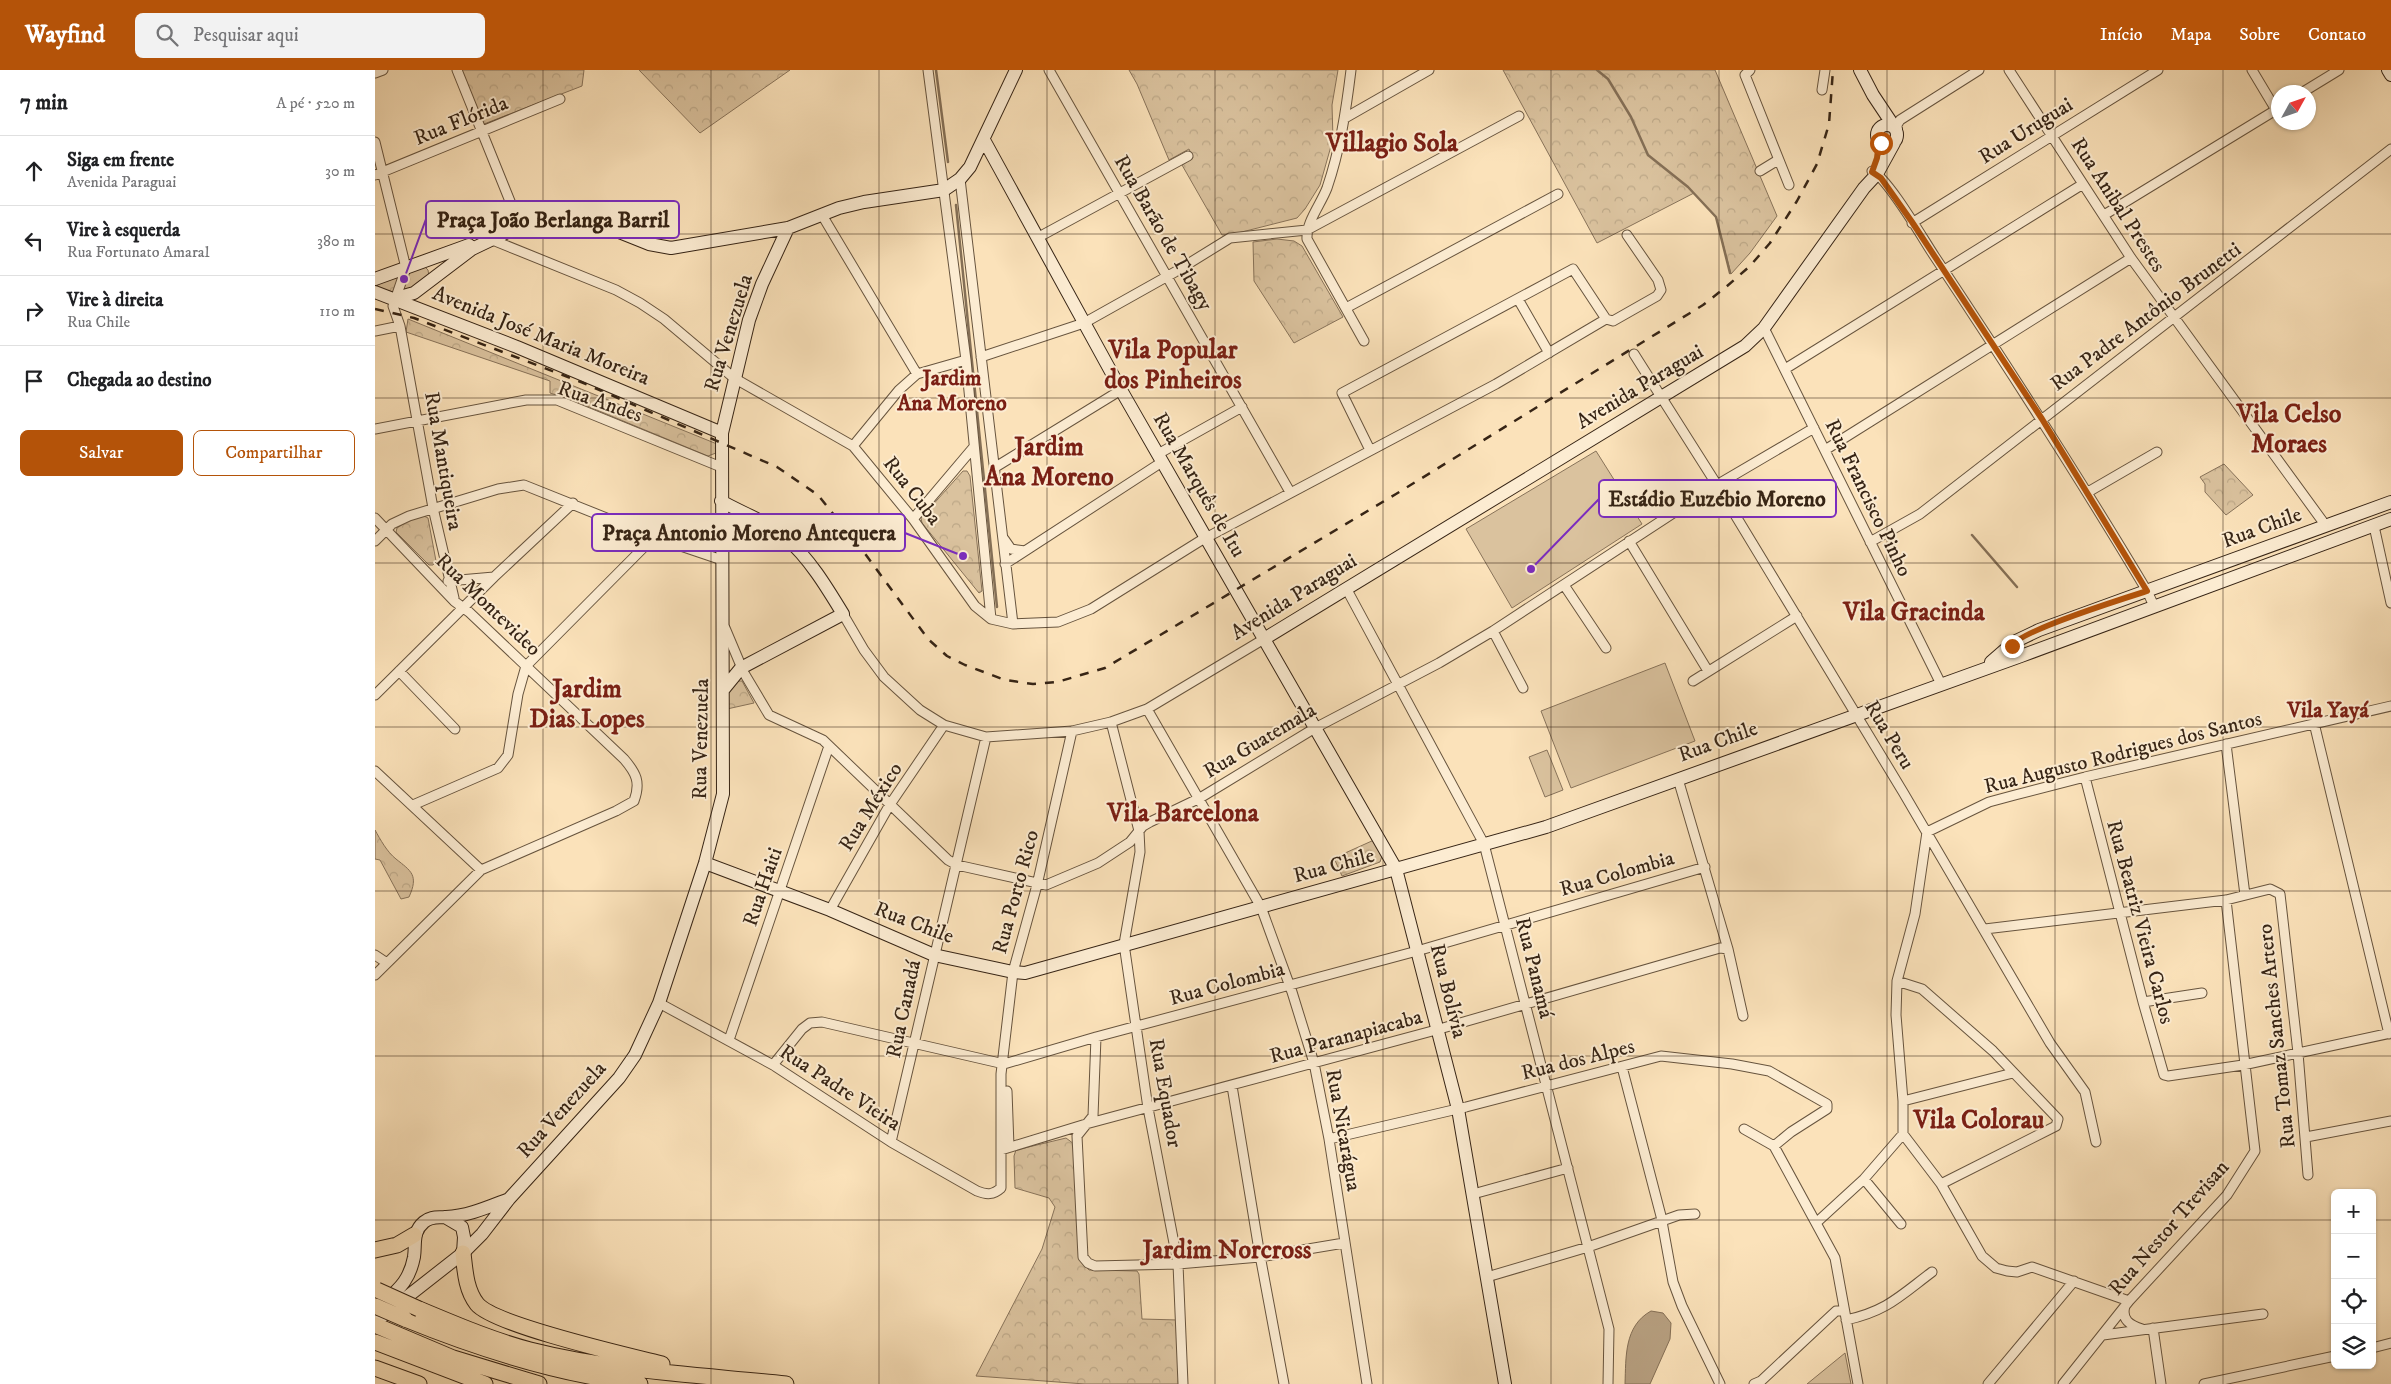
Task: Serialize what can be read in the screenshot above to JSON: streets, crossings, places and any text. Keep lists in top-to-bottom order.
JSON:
{
  "streets": {
    "main road": [
      "Rua Venezuela",
      "Avenida José Maria Moreira",
      "Avenida Paraguai",
      "Rua Marquês de Itu",
      "Rua Chile",
      "Rua Bolívia"
    ],
    "street": [
      "Rua Flórida",
      "Rua Uruguai",
      "Rua Anibal Prestes",
      "Rua Barão de Tibagy",
      "Rua Padre Antônio Brunetti",
      "Rua Andes",
      "Rua Mantiqueira",
      "Rua Cuba",
      "Rua Francisco Pinho",
      "Rua Montevideo",
      "Rua Peru",
      "Rua Guatemala",
      "Rua Augusto Rodrigues dos Santos",
      "Rua México",
      "Rua Colombia",
      "Rua Haiti",
      "Rua Porto Rico",
      "Rua Beatriz Vieira Carlos",
      "Rua Panamá",
      "Rua Canadá",
      "Rua Tomaz Sanches Artero",
      "Rua Paranapiacaba",
      "Rua dos Alpes",
      "Rua Padre Vieira",
      "Rua Equador",
      "Rua Nicarágua",
      "Rua Nestor Trevisan"
    ]
  },
  "crossings": [
    ["Rua Uruguai", "Rua Anibal Prestes"],
    ["Rua Anibal Prestes", "Rua Padre Antônio Brunetti"],
    ["Rua Anibal Prestes", "Rua Chile"],
    ["Rua Barão de Tibagy", "Rua Cuba"],
    ["Rua Padre Antônio Brunetti", "Rua Francisco Pinho"],
    ["Rua Venezuela", "Avenida José Maria Moreira"],
    ["Rua Venezuela", "Avenida Paraguai"],
    ["Rua Venezuela", "Rua Andes"],
    ["Rua Venezuela", "Rua Cuba"],
    ["Rua Venezuela", "Rua Chile"],
    ["Rua Venezuela", "Rua Guatemala"],
    ["Rua Venezuela", "Rua Padre Vieira"],
    ["Avenida Paraguai", "Rua Marquês de Itu"],
    ["Avenida Paraguai", "Rua Francisco Pinho"],
    ["Avenida Paraguai", "Rua Peru"],
    ["Avenida Paraguai", "Rua México"],
    ["Avenida Paraguai", "Rua Porto Rico"],
    ["Avenida Paraguai", "Rua Panamá"],
    ["Avenida Paraguai", "Rua Bolívia"],
    ["Avenida Paraguai", "Rua Canadá"],
    ["Avenida Paraguai", "Rua Equador"],
    ["Avenida Paraguai", "Rua Nicarágua"],
    ["Rua Andes", "Rua Mantiqueira"],
    ["Rua Mantiqueira", "Rua Montevideo"],
    ["Rua Marquês de Itu", "Rua Cuba"],
    ["Rua Marquês de Itu", "Rua Bolívia"],
    ["Rua Francisco Pinho", "Rua Chile"],
    ["Rua Francisco Pinho", "Rua Guatemala"],
    ["Rua Chile", "Rua Peru"],
    ["Rua Chile", "Rua México"],
    ["Rua Chile", "Rua Haiti"],
    ["Rua Chile", "Rua Porto Rico"],
    ["Rua Chile", "Rua Panamá"],
    ["Rua Chile", "Rua Bolívia"],
    ["Rua Chile", "Rua Canadá"],
    ["Rua Chile", "Rua Equador"],
    ["Rua Chile", "Rua Nicarágua"],
    ["Rua Peru", "Rua Guatemala"],
    ["Rua Peru", "Rua Augusto Rodrigues dos Santos"],
    ["Rua Guatemala", "Rua México"],
    ["Rua Guatemala", "Rua Haiti"],
    ["Rua Guatemala", "Rua Porto Rico"],
    ["Rua Guatemala", "Rua Panamá"],
    ["Rua Guatemala", "Rua Bolívia"],
    ["Rua Guatemala", "Rua Canadá"],
    ["Rua Guatemala", "Rua Equador"],
    ["Rua Guatemala", "Rua Nicarágua"],
    ["Rua Augusto Rodrigues dos Santos", "Rua Beatriz Vieira Carlos"],
    ["Rua Colombia", "Rua Porto Rico"],
    ["Rua Colombia", "Rua Panamá"],
    ["Rua Colombia", "Rua Bolívia"],
    ["Rua Colombia", "Rua Equador"],
    ["Rua Colombia", "Rua Nicarágua"],
    ["Rua Haiti", "Rua Padre Vieira"],
    ["Rua Porto Rico", "Rua Paranapiacaba"],
    ["Rua Porto Rico", "Rua Padre Vieira"],
    ["Rua Beatriz Vieira Carlos", "Rua Nestor Trevisan"],
    ["Rua Panamá", "Rua Paranapiacaba"],
    ["Rua Panamá", "Rua dos Alpes"],
    ["Rua Bolívia", "Rua Paranapiacaba"],
    ["Rua Bolívia", "Rua dos Alpes"],
    ["Rua Canadá", "Rua Padre Vieira"],
    ["Rua Paranapiacaba", "Rua Equador"],
    ["Rua Paranapiacaba", "Rua Nicarágua"],
    ["Rua dos Alpes", "Rua Nicarágua"]
  ],
  "districts": [
    "Villagio Sola",
    "Vila Popular dos Pinheiros",
    "Jardim Ana Moreno",
    "Vila Celso Moraes",
    "Jardim Ana Moreno",
    "Vila Gracinda",
    "Jardim Dias Lopes",
    "Vila Yayá",
    "Vila Barcelona",
    "Vila Colorau",
    "Jardim Norcross"
  ],
  "places": ["Praça João Berlanga Barril", "Praça Antonio Moreno Antequera", "Estádio Euzébio Moreno"],
  "north": "top right",
  "page": {
    "header": "Wayfind",
    "search": "Pesquisar aqui",
    "nav": [
      "Início",
      "Mapa",
      "Sobre",
      "Contato"
    ],
    "heading": ["7 min", "A pé · 520 m"],
    "list": [
      ["Siga em frente", "Avenida Paraguai", "30 m"],
      ["Vire à esquerda", "Rua Fortunato Amaral", "380 m"],
      ["Vire à direita", "Rua Chile", "110 m"],
      "Chegada ao destino"
    ],
    "buttons": ["Salvar", "Compartilhar"],
    "map_buttons": ["+", "−"]
  }
}
